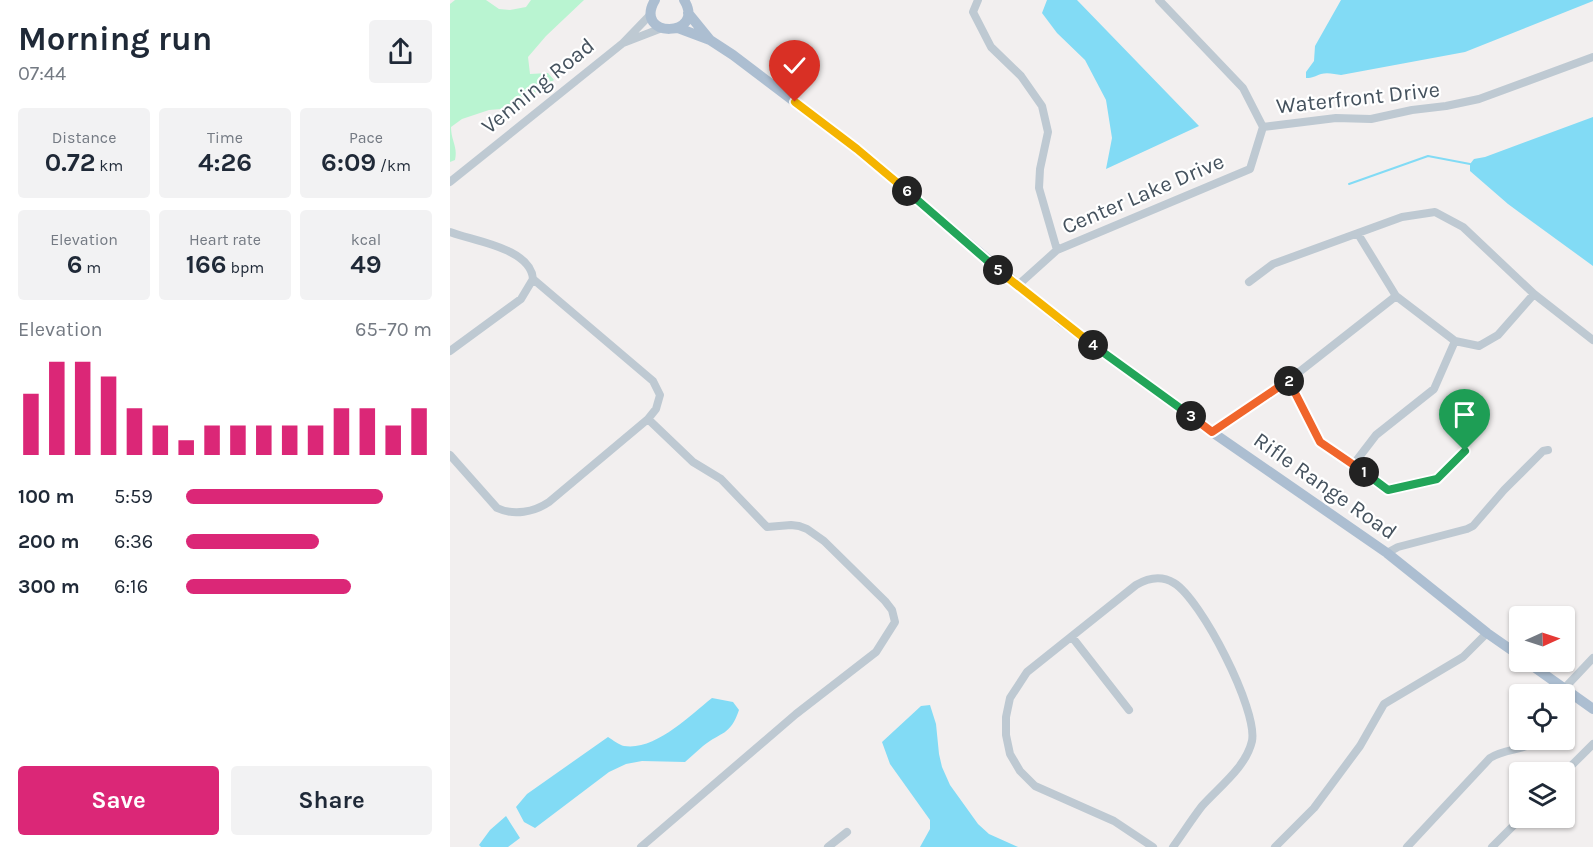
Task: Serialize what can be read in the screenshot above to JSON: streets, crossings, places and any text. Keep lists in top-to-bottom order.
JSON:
{
  "streets": {
    "main road": ["Rifle Range Road"],
    "street": ["Venning Road", "Waterfront Drive", "Center Lake Drive"]
  },
  "crossings": [
    ["Waterfront Drive", "Center Lake Drive"],
    ["Center Lake Drive", "Rifle Range Road"]
  ],
  "north": "right",
  "page": {
    "heading": ["Morning run", "07:44"],
    "stats": [
      ["Distance", "0.72 km"],
      ["Time", "4:26"],
      ["Pace", "6:09 /km"],
      ["Elevation", "6 m"],
      ["Heart rate", "166 bpm"],
      ["kcal", "49"]
    ],
    "pins": [
      "6",
      "5",
      "4",
      "2",
      "3",
      "1"
    ],
    "chart": ["Elevation", "65–70 m"],
    "list": [
      {
        "name": "100 m",
        "note": "5:59"
      },
      {
        "name": "200 m",
        "note": "6:36"
      },
      {
        "name": "300 m",
        "note": "6:16"
      }
    ],
    "buttons": ["Save", "Share"]
  }
}
